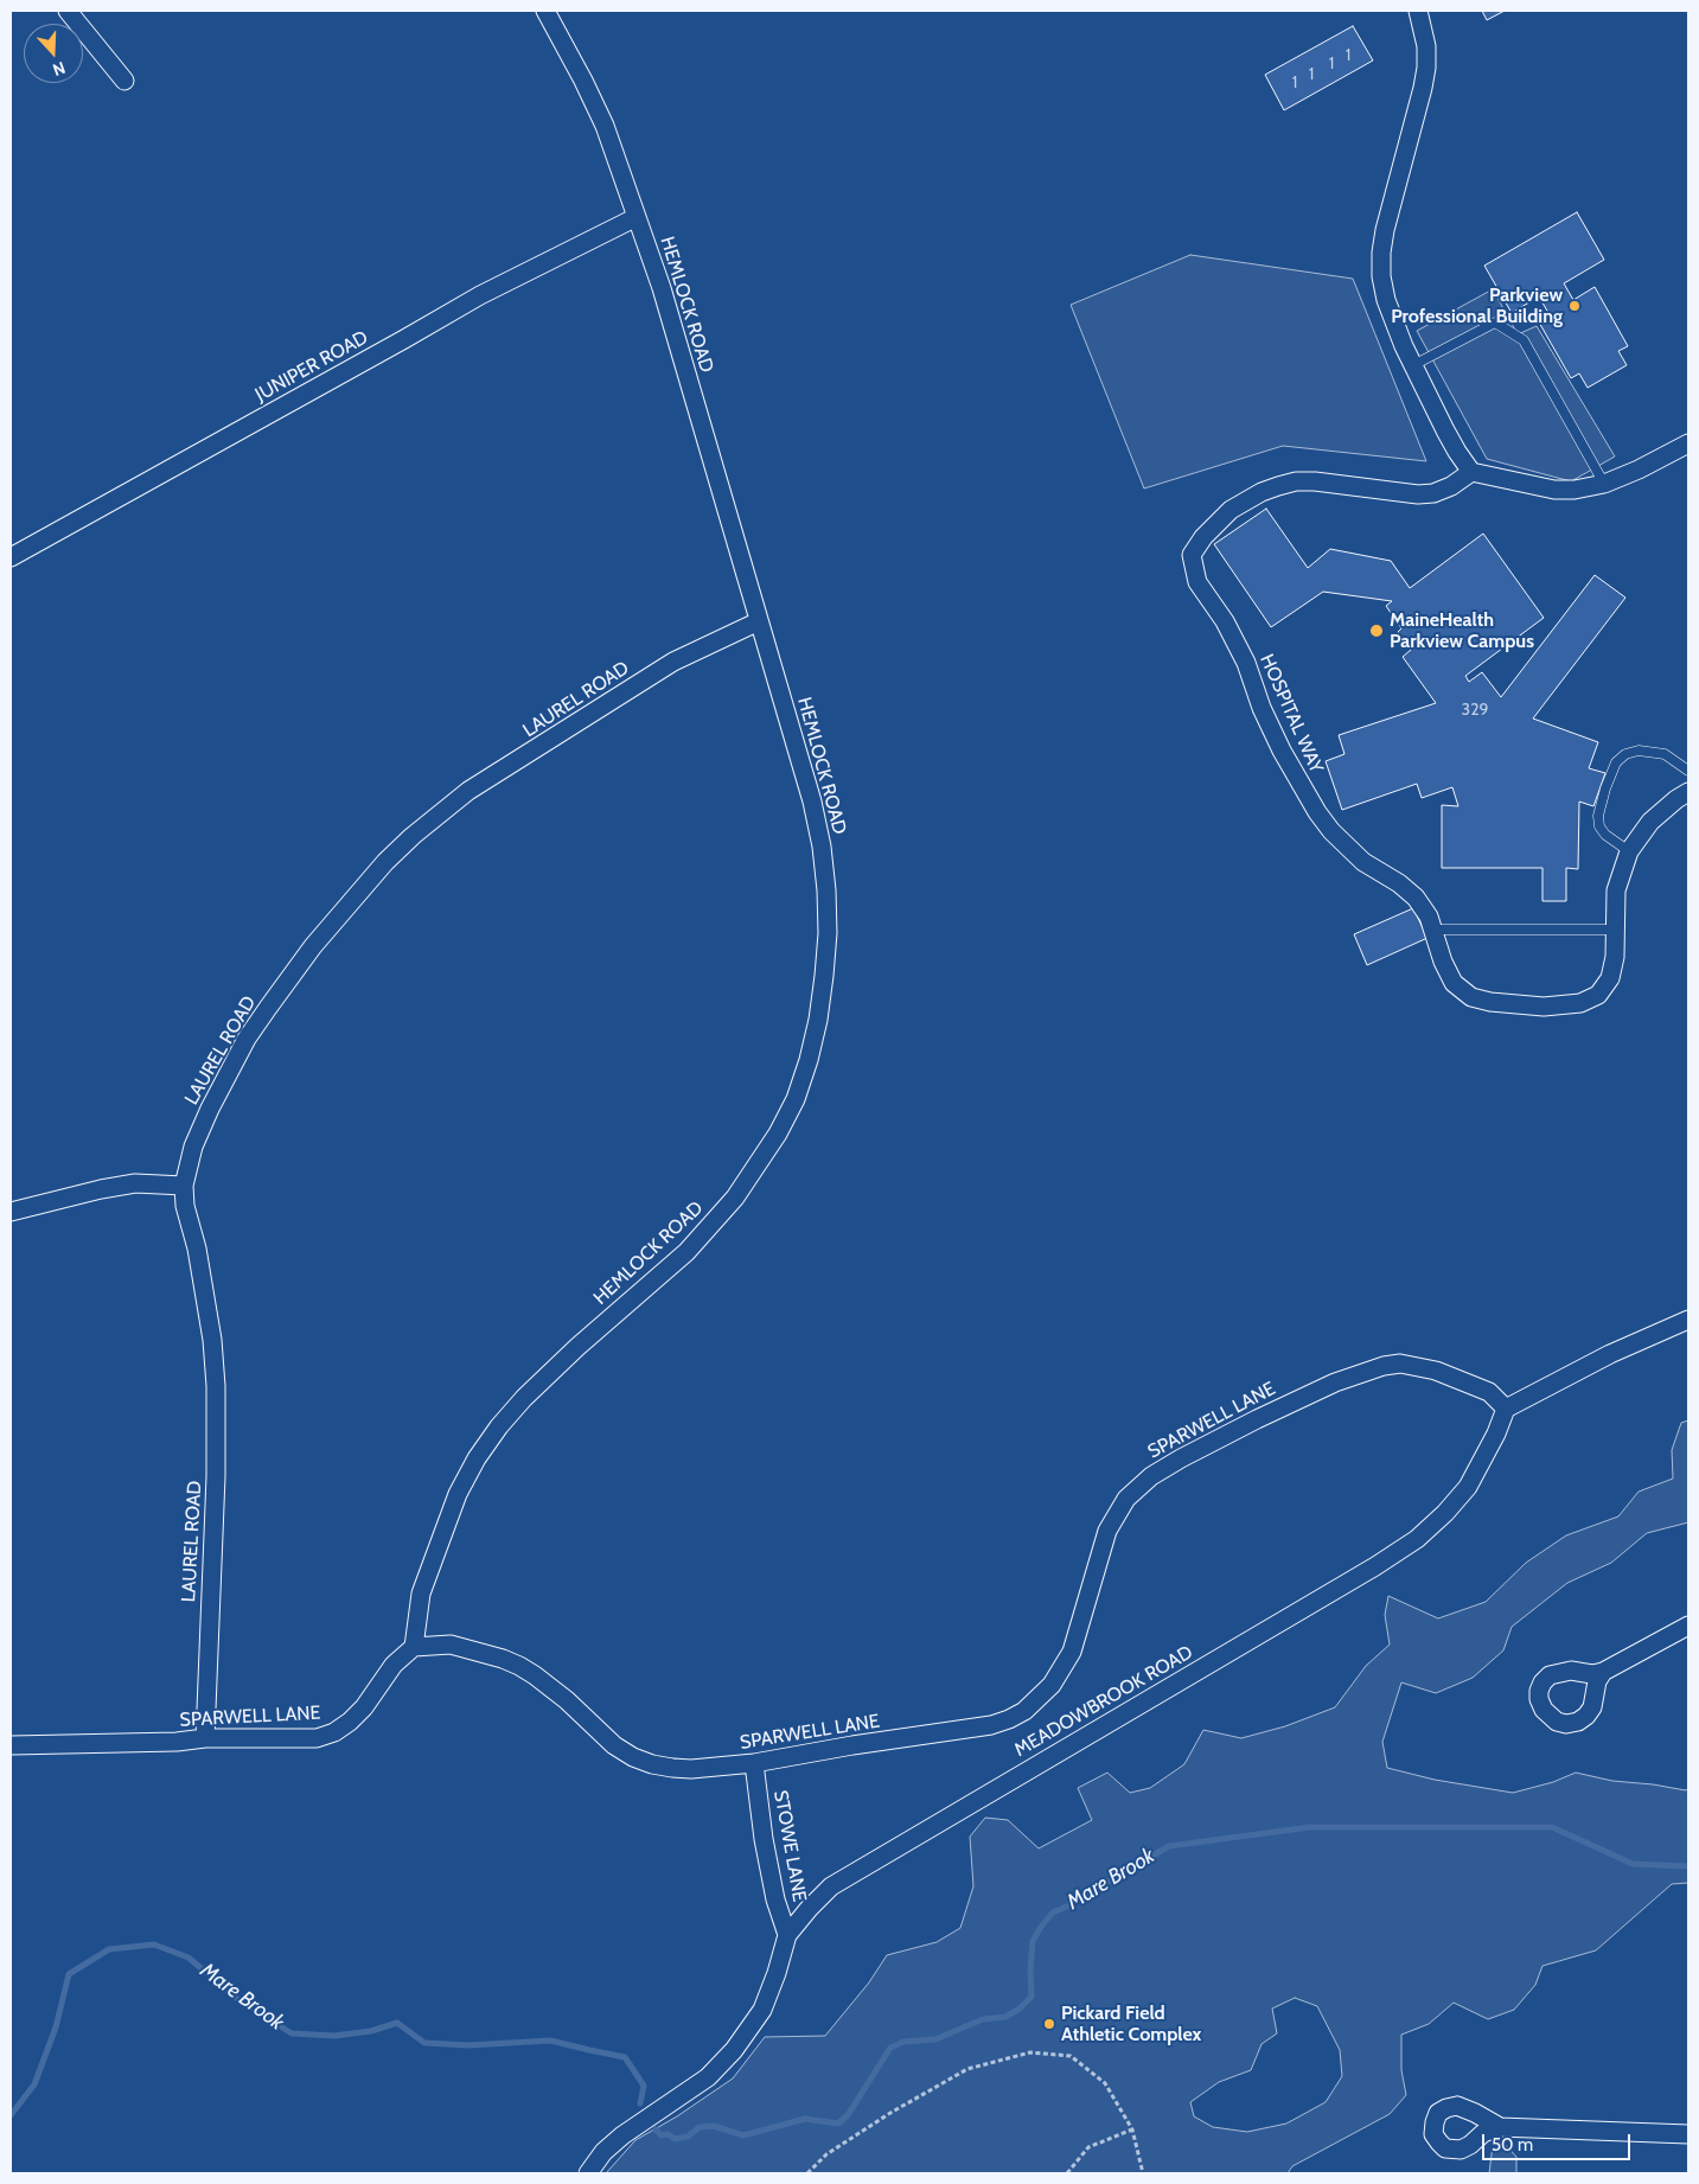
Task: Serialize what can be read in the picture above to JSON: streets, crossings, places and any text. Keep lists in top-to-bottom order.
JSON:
{
  "streets": {
    "street": [
      "HEMLOCK ROAD",
      "JUNIPER ROAD",
      "LAUREL ROAD",
      "HOSPITAL WAY",
      "SPARWELL LANE",
      "MEADOWBROOK ROAD",
      "STOWE LANE"
    ]
  },
  "crossings": [
    ["HEMLOCK ROAD", "JUNIPER ROAD"],
    ["HEMLOCK ROAD", "LAUREL ROAD"],
    ["HEMLOCK ROAD", "SPARWELL LANE"],
    ["LAUREL ROAD", "SPARWELL LANE"],
    ["SPARWELL LANE", "MEADOWBROOK ROAD"],
    ["SPARWELL LANE", "STOWE LANE"],
    ["MEADOWBROOK ROAD", "STOWE LANE"]
  ],
  "water": ["Mare Brook"],
  "places": ["Parkview Professional Building", "MaineHealth Parkview Campus", "Pickard Field Athletic Complex"],
  "house_numbers": [
    "1",
    "1",
    "1",
    "1",
    "329"
  ],
  "scale_bar": "50 m",
  "north": "bottom"
}
